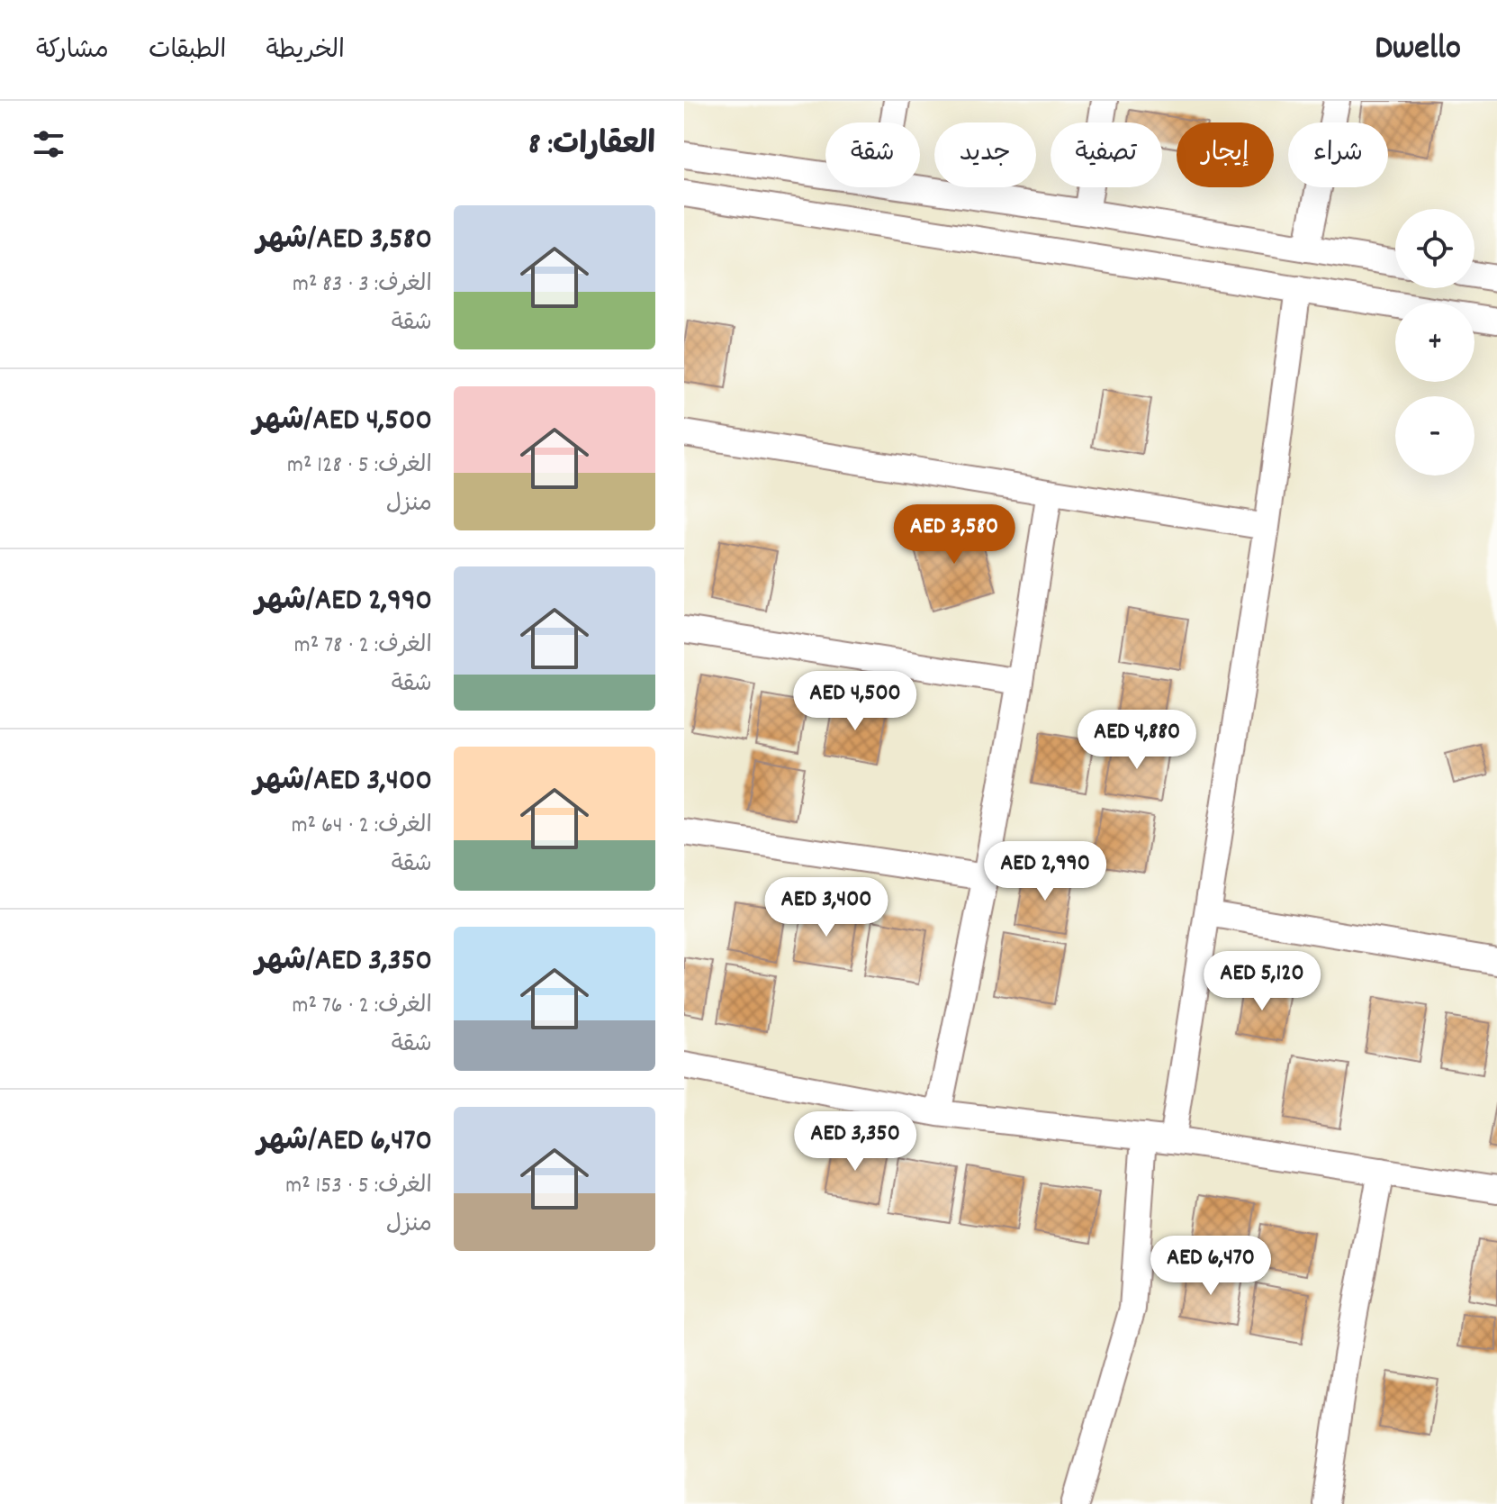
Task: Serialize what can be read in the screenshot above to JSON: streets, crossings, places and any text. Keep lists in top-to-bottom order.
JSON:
{
  "page": {
    "header": "Dwello",
    "nav": ["الخريطة", "الطبقات", "مشاركة"],
    "heading": "العقارات: 8",
    "chip": [
      "شراء",
      "إيجار",
      "تصفية",
      "جديد",
      "شقة"
    ],
    "list": [
      {
        "name": "AED 3,580/شهر",
        "note": "الغرف: 3 · 83 m² · شقة"
      },
      {
        "name": "AED 4,500/شهر",
        "note": "الغرف: 5 · 128 m² · منزل"
      },
      {
        "name": "AED 2,990/شهر",
        "note": "الغرف: 2 · 78 m² · شقة"
      },
      {
        "name": "AED 3,400/شهر",
        "note": "الغرف: 2 · 64 m² · شقة"
      },
      {
        "name": "AED 3,350/شهر",
        "note": "الغرف: 2 · 76 m² · شقة"
      },
      {
        "name": "AED 6,470/شهر",
        "note": "الغرف: 5 · 153 m² · منزل"
      }
    ],
    "map_buttons": ["+", "−"],
    "price": [
      "AED 3,580",
      "AED 4,500",
      "AED 4,880",
      "AED 2,990",
      "AED 3,400",
      "AED 5,120",
      "AED 3,350",
      "AED 6,470"
    ]
  }
}
